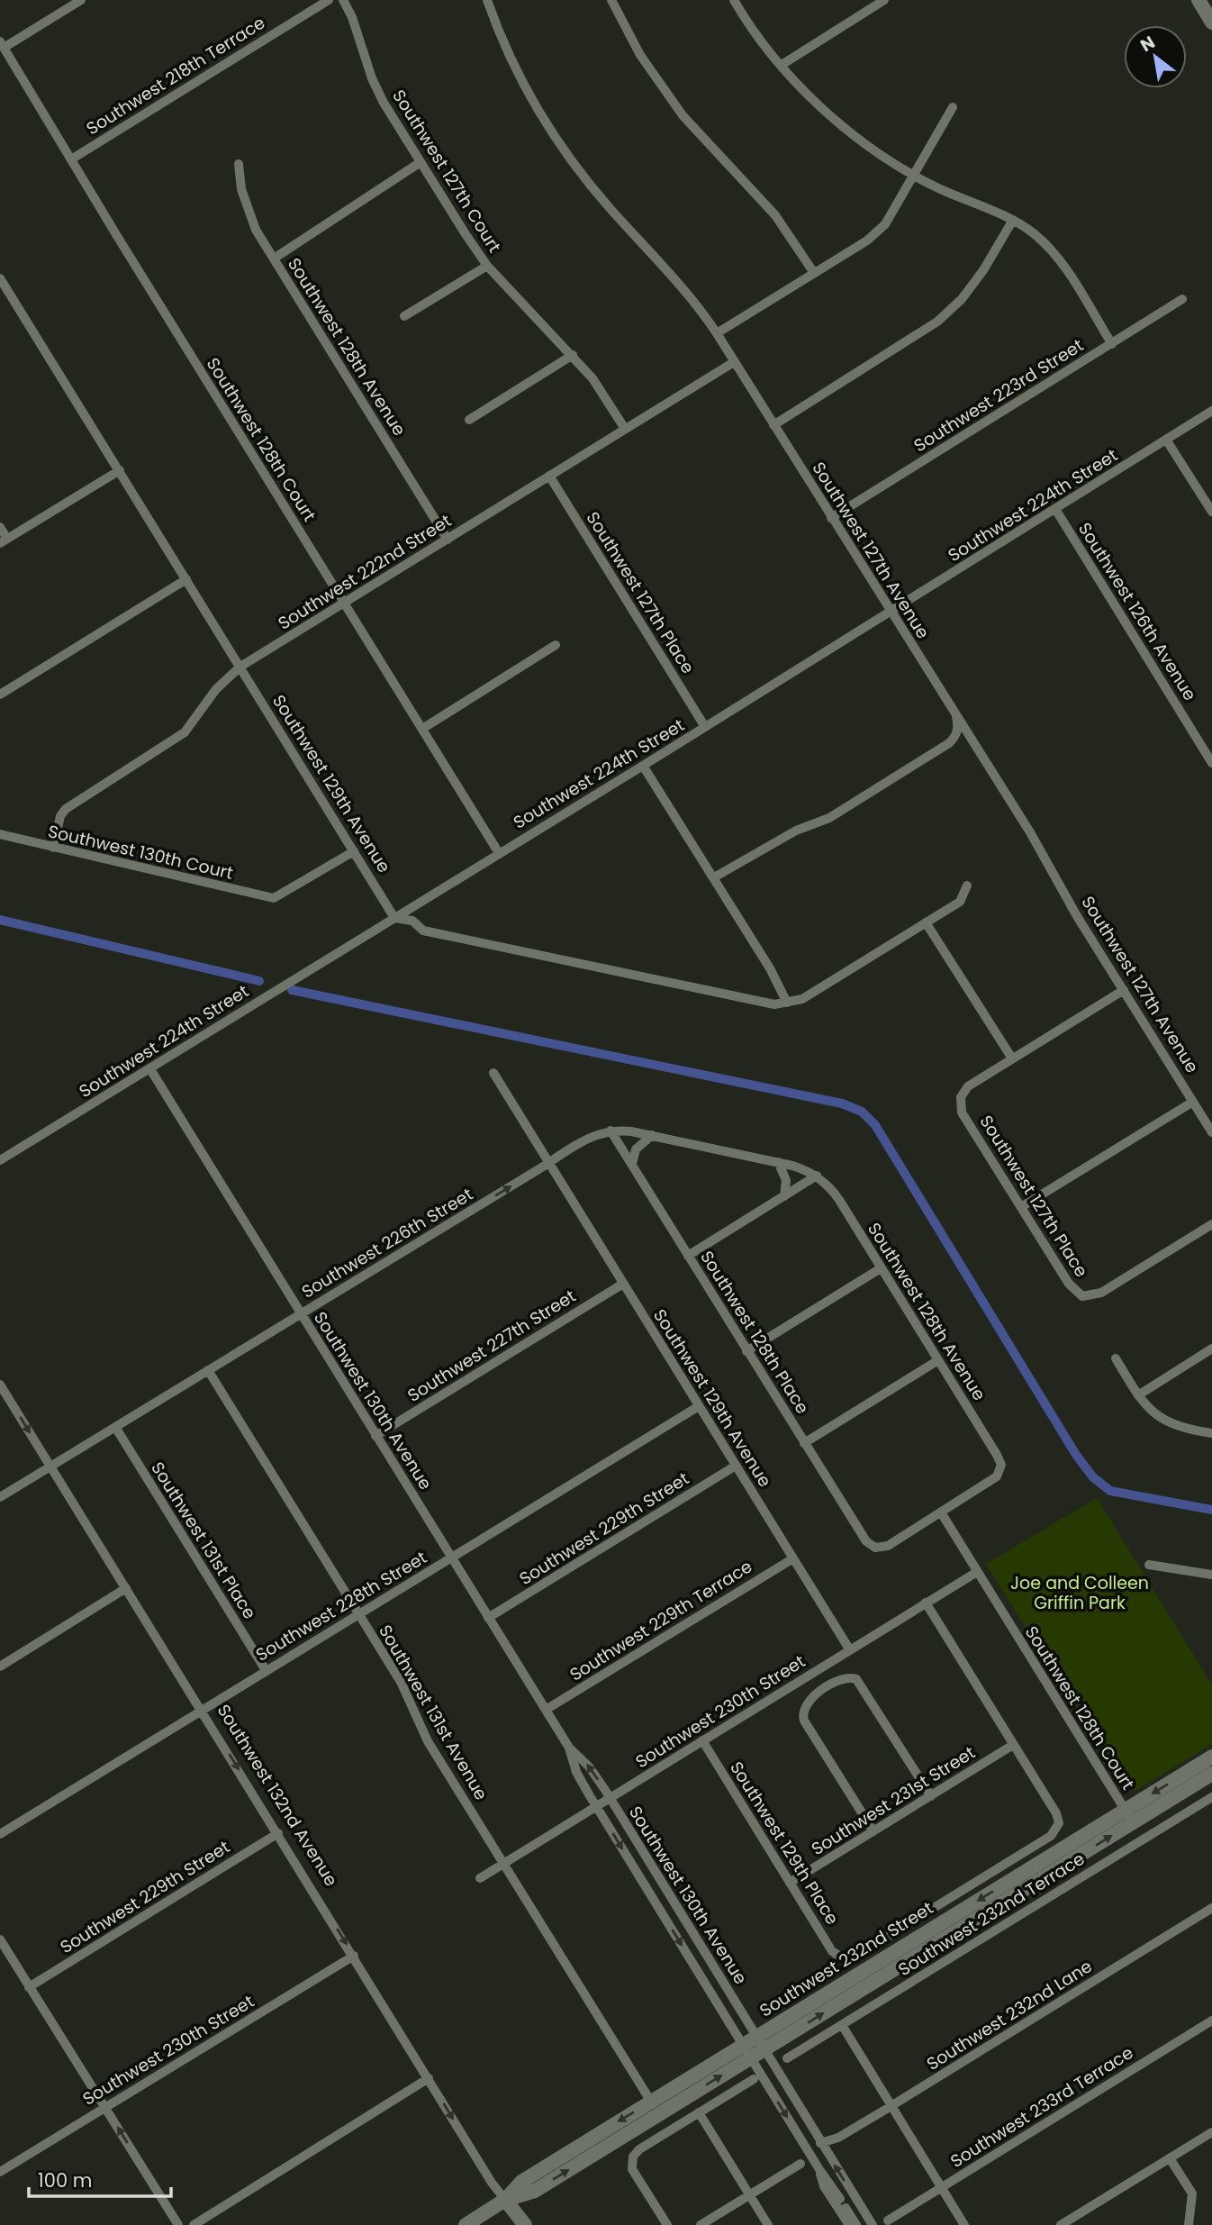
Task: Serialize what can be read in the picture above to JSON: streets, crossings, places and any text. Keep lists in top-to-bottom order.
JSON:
{
  "streets": {
    "street": [
      "Southwest 218th Terrace",
      "Southwest 127th Court",
      "Southwest 128th Avenue",
      "Southwest 223rd Street",
      "Southwest 128th Court",
      "Southwest 224th Street",
      "Southwest 127th Avenue",
      "Southwest 222nd Street",
      "Southwest 127th Place",
      "Southwest 126th Avenue",
      "Southwest 129th Avenue",
      "Southwest 130th Court",
      "Southwest 226th Street",
      "Southwest 128th Place",
      "Southwest 227th Street",
      "Southwest 130th Avenue",
      "Southwest 229th Street",
      "Southwest 131st Place",
      "Southwest 228th Street",
      "Southwest 229th Terrace",
      "Southwest 230th Street",
      "Southwest 131st Avenue",
      "Southwest 132nd Avenue",
      "Southwest 231st Street",
      "Southwest 129th Place",
      "Southwest 232nd Terrace",
      "Southwest 232nd Street",
      "Southwest 232nd Lane",
      "Southwest 233rd Terrace"
    ]
  },
  "crossings": [
    ["Southwest 218th Terrace", "Southwest 128th Court"],
    ["Southwest 127th Court", "Southwest 222nd Street"],
    ["Southwest 128th Avenue", "Southwest 128th Court"],
    ["Southwest 128th Avenue", "Southwest 222nd Street"],
    ["Southwest 128th Avenue", "Southwest 226th Street"],
    ["Southwest 128th Avenue", "Southwest 128th Place"],
    ["Southwest 223rd Street", "Southwest 127th Avenue"],
    ["Southwest 128th Court", "Southwest 224th Street"],
    ["Southwest 128th Court", "Southwest 222nd Street"],
    ["Southwest 128th Court", "Southwest 128th Place"],
    ["Southwest 128th Court", "Southwest 230th Street"],
    ["Southwest 128th Court", "Southwest 232nd Street"],
    ["Southwest 224th Street", "Southwest 127th Avenue"],
    ["Southwest 224th Street", "Southwest 127th Place"],
    ["Southwest 224th Street", "Southwest 126th Avenue"],
    ["Southwest 224th Street", "Southwest 129th Avenue"],
    ["Southwest 224th Street", "Southwest 130th Avenue"],
    ["Southwest 127th Avenue", "Southwest 222nd Street"],
    ["Southwest 222nd Street", "Southwest 127th Place"],
    ["Southwest 222nd Street", "Southwest 129th Avenue"],
    ["Southwest 222nd Street", "Southwest 130th Court"],
    ["Southwest 129th Avenue", "Southwest 130th Court"],
    ["Southwest 129th Avenue", "Southwest 226th Street"],
    ["Southwest 129th Avenue", "Southwest 227th Street"],
    ["Southwest 129th Avenue", "Southwest 229th Street"],
    ["Southwest 129th Avenue", "Southwest 228th Street"],
    ["Southwest 129th Avenue", "Southwest 229th Terrace"],
    ["Southwest 129th Avenue", "Southwest 230th Street"],
    ["Southwest 226th Street", "Southwest 128th Place"],
    ["Southwest 226th Street", "Southwest 130th Avenue"],
    ["Southwest 226th Street", "Southwest 131st Place"],
    ["Southwest 226th Street", "Southwest 131st Avenue"],
    ["Southwest 226th Street", "Southwest 132nd Avenue"],
    ["Southwest 227th Street", "Southwest 130th Avenue"],
    ["Southwest 130th Avenue", "Southwest 229th Street"],
    ["Southwest 130th Avenue", "Southwest 228th Street"],
    ["Southwest 130th Avenue", "Southwest 229th Terrace"],
    ["Southwest 130th Avenue", "Southwest 230th Street"],
    ["Southwest 130th Avenue", "Southwest 232nd Street"],
    ["Southwest 130th Avenue", "Southwest 232nd Lane"],
    ["Southwest 229th Street", "Southwest 132nd Avenue"],
    ["Southwest 131st Place", "Southwest 228th Street"],
    ["Southwest 228th Street", "Southwest 131st Avenue"],
    ["Southwest 228th Street", "Southwest 132nd Avenue"],
    ["Southwest 230th Street", "Southwest 131st Avenue"],
    ["Southwest 230th Street", "Southwest 132nd Avenue"],
    ["Southwest 230th Street", "Southwest 129th Place"],
    ["Southwest 131st Avenue", "Southwest 232nd Street"],
    ["Southwest 132nd Avenue", "Southwest 232nd Street"],
    ["Southwest 231st Street", "Southwest 129th Place"]
  ],
  "one_way": ["Southwest 132nd Avenue"],
  "parks": ["Joe and Colleen Griffin Park"],
  "scale_bar": "100 m",
  "north": "top left"
}
